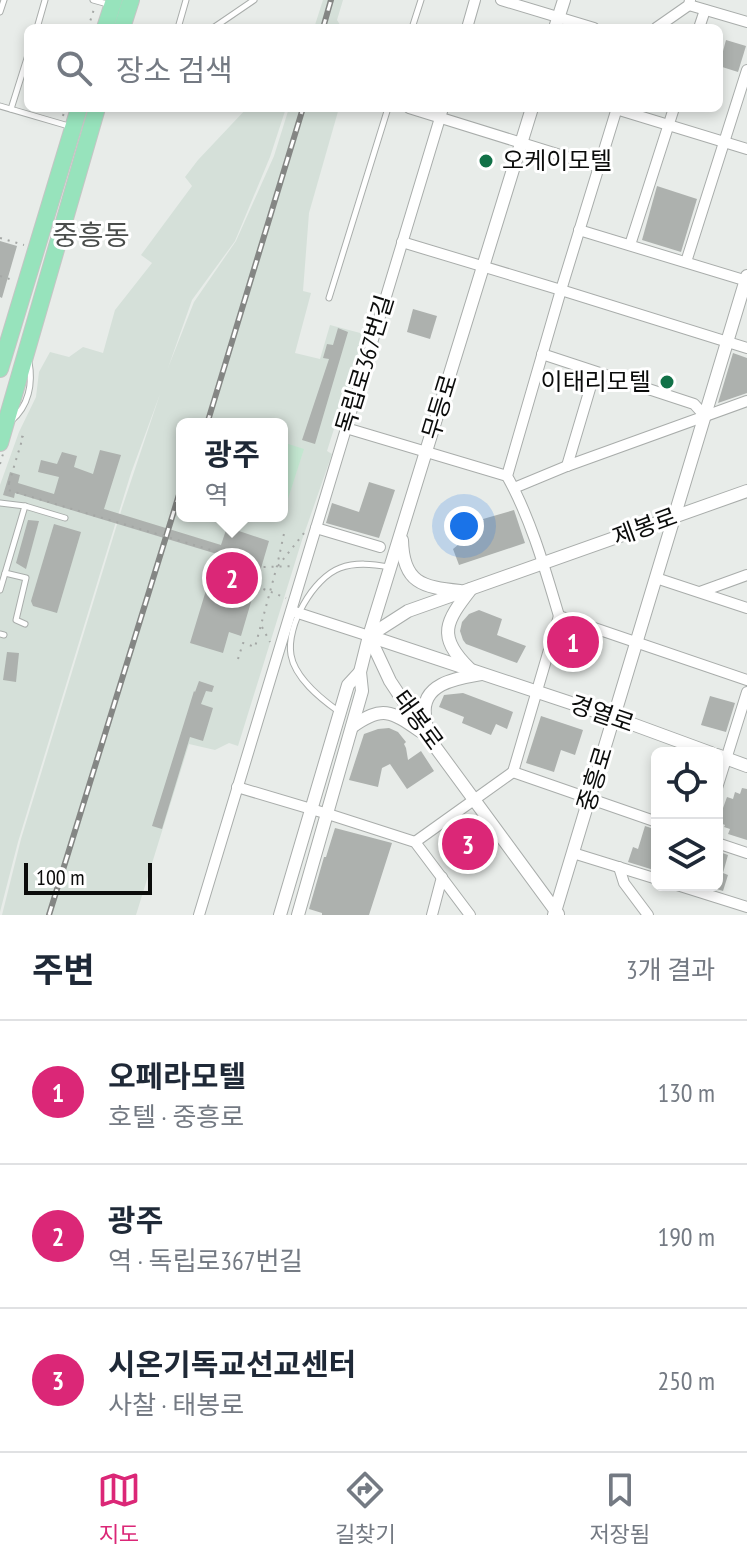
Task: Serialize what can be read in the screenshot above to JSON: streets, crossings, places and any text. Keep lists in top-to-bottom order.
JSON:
{
  "streets": {
    "street": [
      "독립로367번길",
      "무등로",
      "제봉로",
      "경열로",
      "태봉로",
      "중흥로"
    ]
  },
  "crossings": [
    ["무등로", "제봉로"],
    ["무등로", "경열로"],
    ["무등로", "태봉로"],
    ["제봉로", "경열로"],
    ["제봉로", "태봉로"],
    ["제봉로", "중흥로"],
    ["경열로", "태봉로"],
    ["경열로", "중흥로"],
    ["태봉로", "중흥로"]
  ],
  "districts": ["중흥동"],
  "places": ["오케이모텔", "이태리모텔"],
  "scale_bar": "100 m",
  "page": {
    "search": "장소 검색",
    "popup": ["광주", "역"],
    "pins": ["2", "1", "3"],
    "scale": "100 m",
    "heading": ["주변", "3개 결과"],
    "list": [
      {
        "mark": "1",
        "name": "오페라모텔",
        "note": "호텔 · 중흥로",
        "value": "130 m"
      },
      {
        "mark": "2",
        "name": "광주",
        "note": "역 · 독립로367번길",
        "value": "190 m"
      },
      {
        "mark": "3",
        "name": "시온기독교선교센터",
        "note": "사찰 · 태봉로",
        "value": "250 m"
      }
    ],
    "nav": ["지도", "길찾기", "저장됨"]
  }
}
